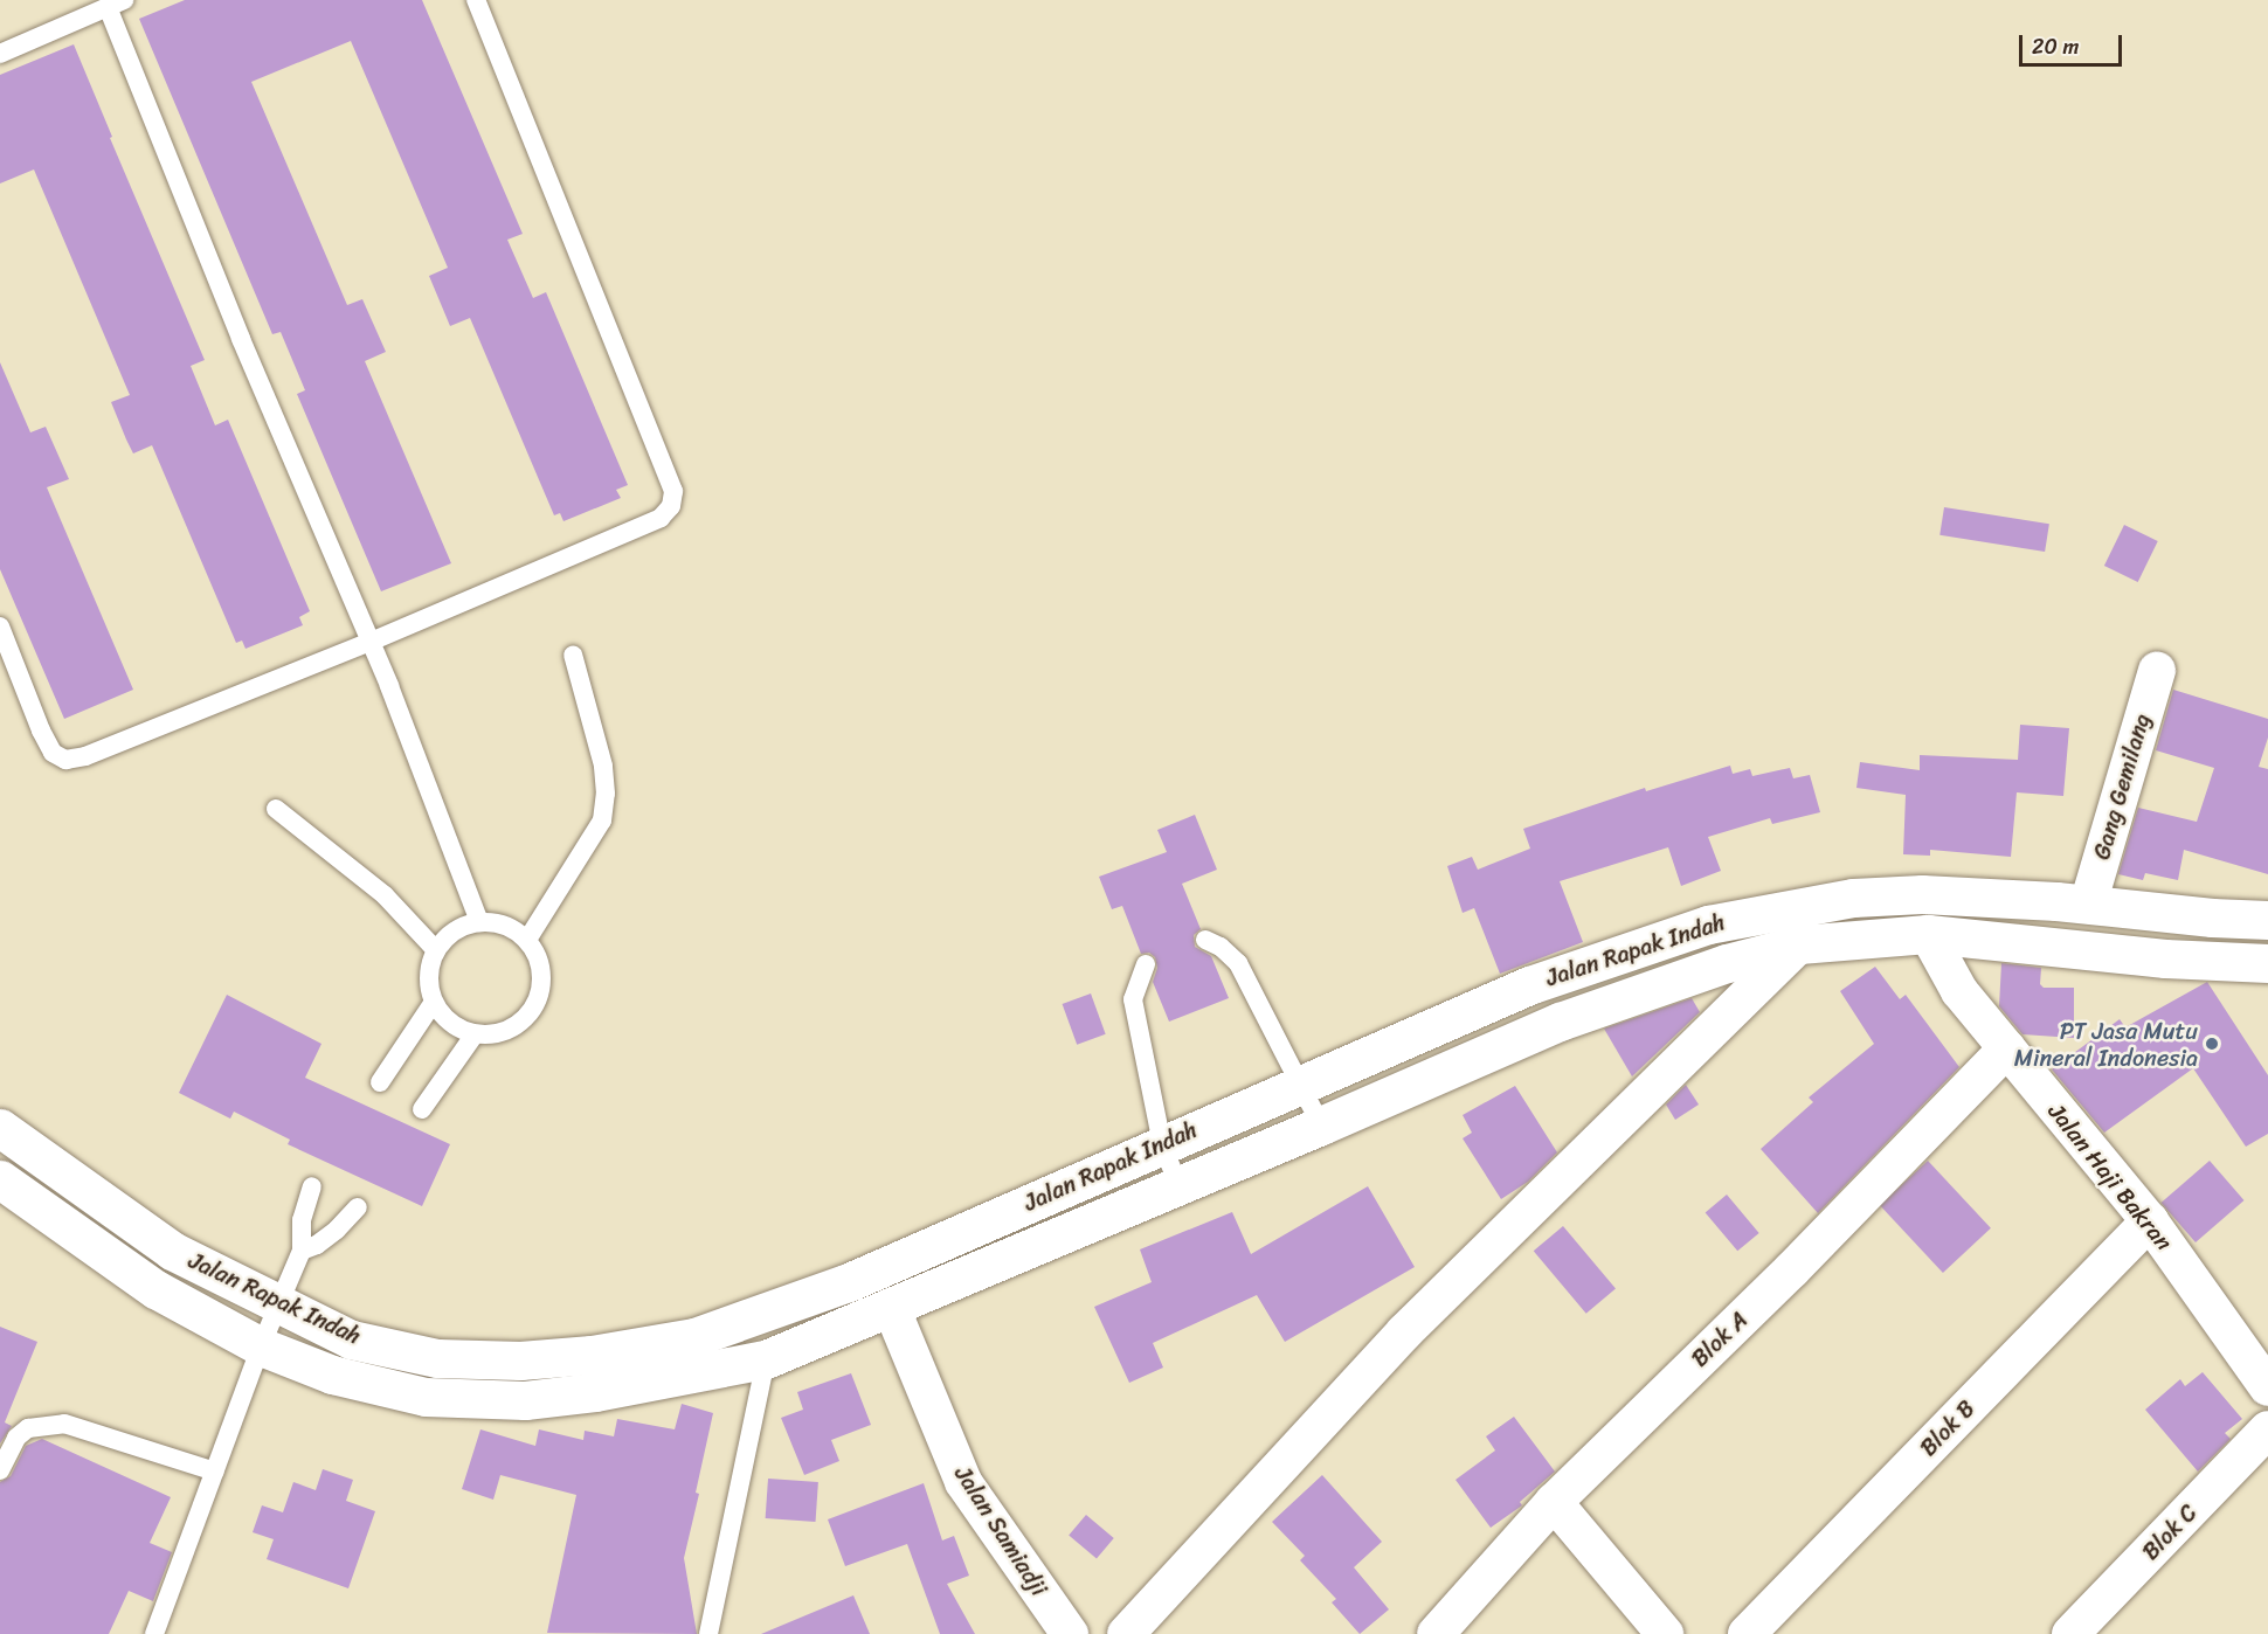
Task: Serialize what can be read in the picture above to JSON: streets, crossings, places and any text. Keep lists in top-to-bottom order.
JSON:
{
  "streets": {
    "main road": ["Jalan Rapak Indah"],
    "street": [
      "Gang Gemilang",
      "Jalan Haji Bakran",
      "Blok A",
      "Blok B",
      "Jalan Samiadji",
      "Blok C"
    ]
  },
  "crossings": [
    ["Gang Gemilang", "Jalan Rapak Indah"],
    ["Jalan Rapak Indah", "Jalan Haji Bakran"],
    ["Jalan Rapak Indah", "Jalan Samiadji"],
    ["Jalan Haji Bakran", "Blok A"],
    ["Jalan Haji Bakran", "Blok B"]
  ],
  "places": ["PT Jasa Mutu Mineral Indonesia"],
  "scale_bar": "20 m"
}
